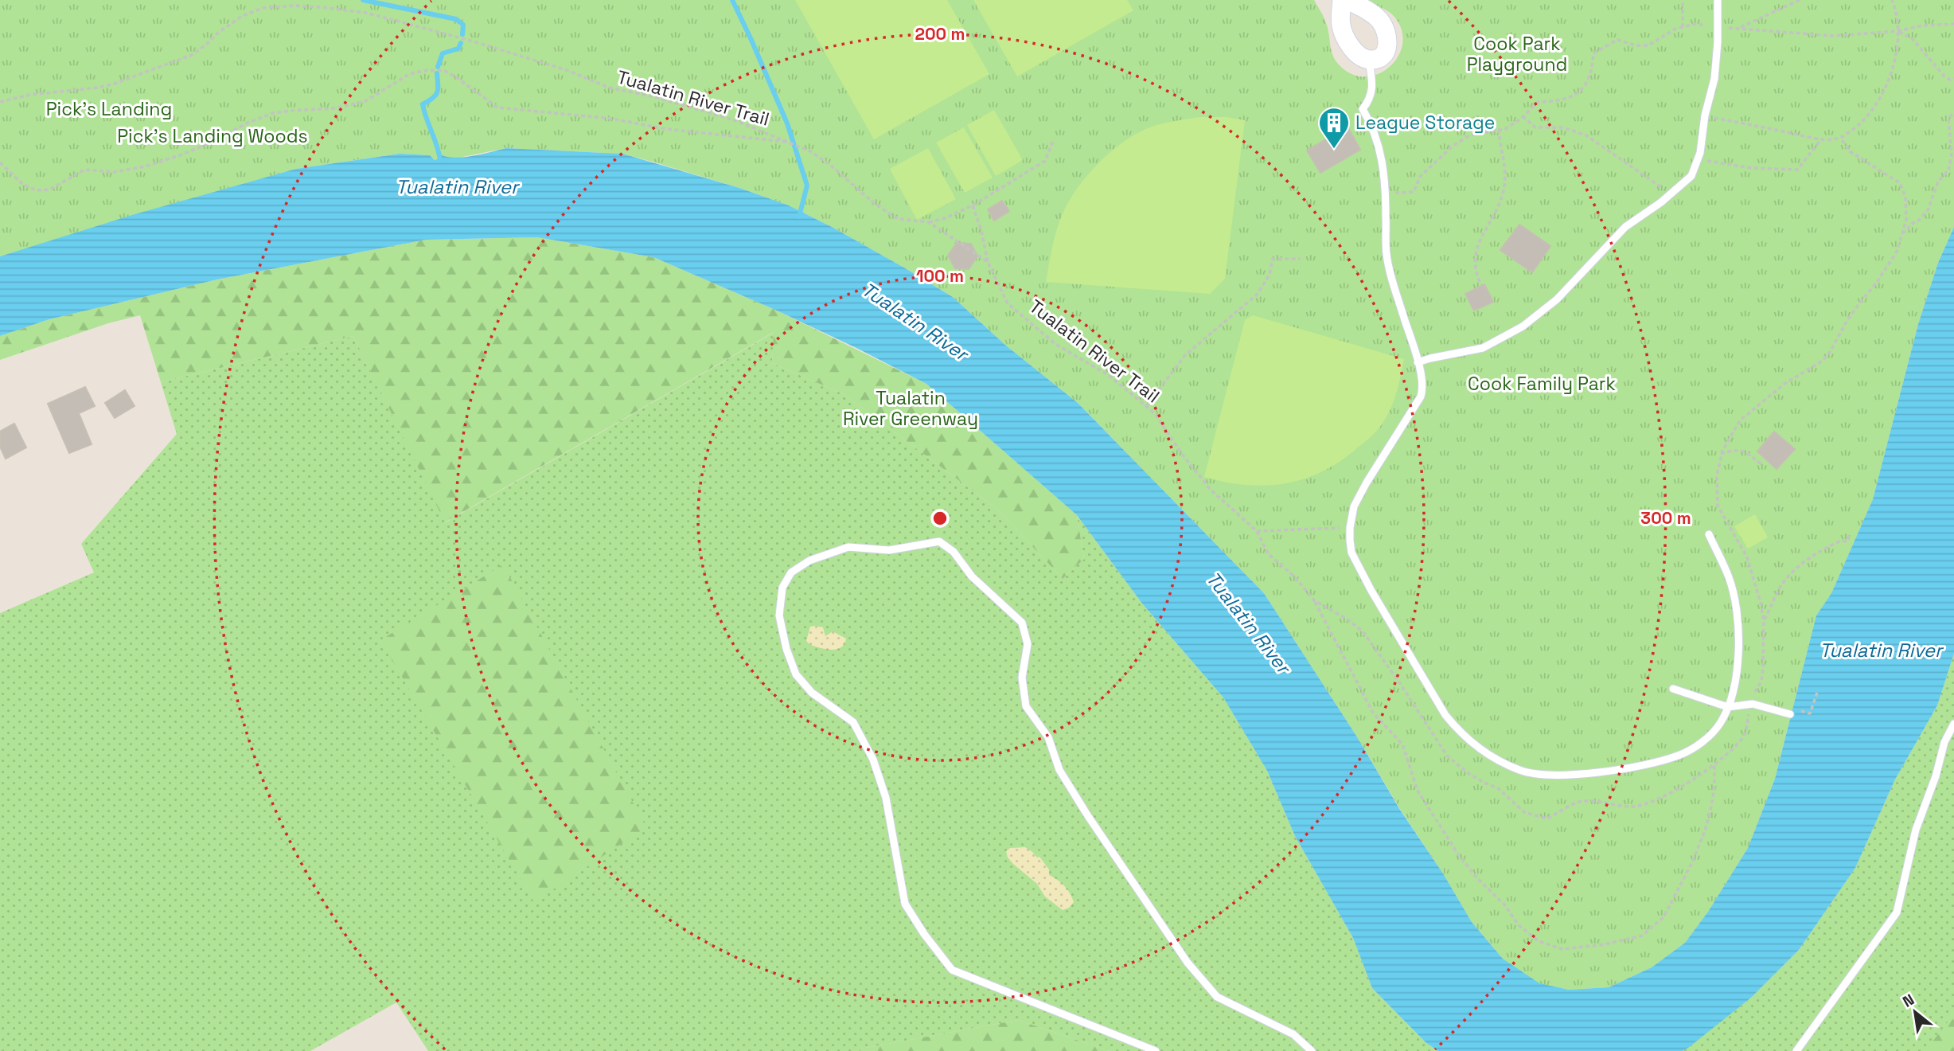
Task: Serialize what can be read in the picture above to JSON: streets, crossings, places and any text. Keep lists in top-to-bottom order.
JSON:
{
  "streets": {
    "path": ["Tualatin River Trail"]
  },
  "water": ["Tualatin River"],
  "parks": [
    "Cook Park Playground",
    "Pick's Landing",
    "Pick's Landing Woods",
    "Cook Family Park",
    "Tualatin River Greenway"
  ],
  "places": {
    "building": ["League Storage"]
  },
  "north": "top left",
  "rings": ["200 m", "100 m", "300 m"]
}
